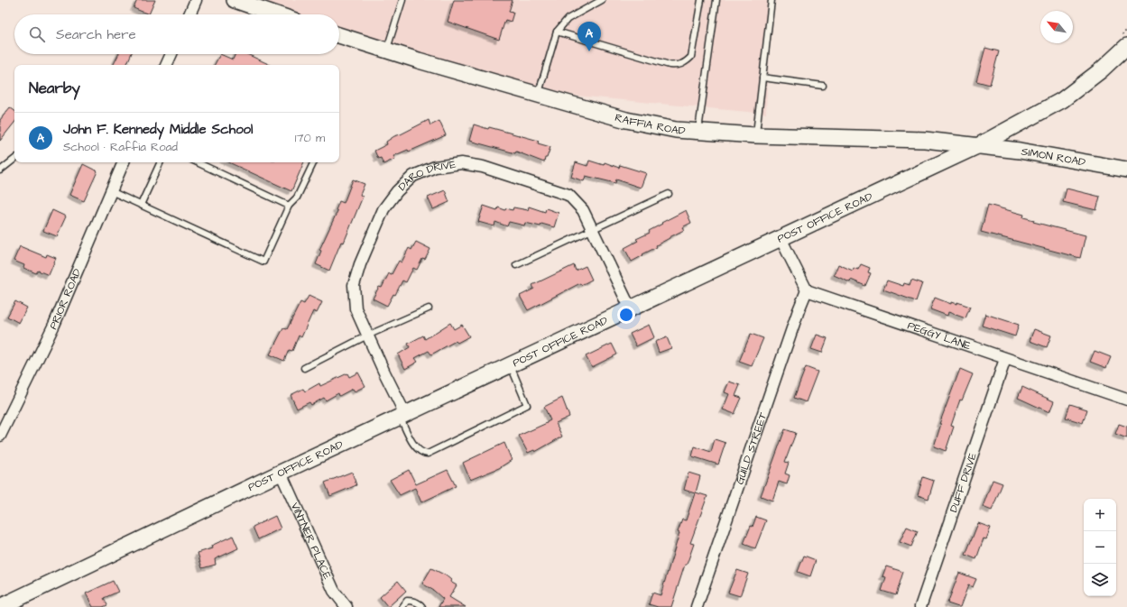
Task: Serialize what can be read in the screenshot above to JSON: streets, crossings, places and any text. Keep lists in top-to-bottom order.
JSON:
{
  "streets": {
    "street": [
      "RAFFIA ROAD",
      "SIMON ROAD",
      "DARO DRIVE",
      "POST OFFICE ROAD",
      "PRIOR ROAD",
      "PEGGY LANE",
      "GUILD STREET",
      "DUFF DRIVE",
      "VINTNER PLACE"
    ]
  },
  "crossings": [
    ["RAFFIA ROAD", "SIMON ROAD"],
    ["RAFFIA ROAD", "POST OFFICE ROAD"],
    ["SIMON ROAD", "POST OFFICE ROAD"],
    ["DARO DRIVE", "POST OFFICE ROAD"],
    ["POST OFFICE ROAD", "VINTNER PLACE"],
    ["PEGGY LANE", "GUILD STREET"],
    ["PEGGY LANE", "DUFF DRIVE"]
  ],
  "north": "top left",
  "page": {
    "search": "Search here",
    "pins": "A",
    "heading": "Nearby",
    "list": [
      {
        "mark": "A",
        "name": "John F. Kennedy Middle School",
        "note": "School · Raffia Road",
        "value": "170 m"
      }
    ],
    "map_buttons": ["+", "−"]
  }
}
